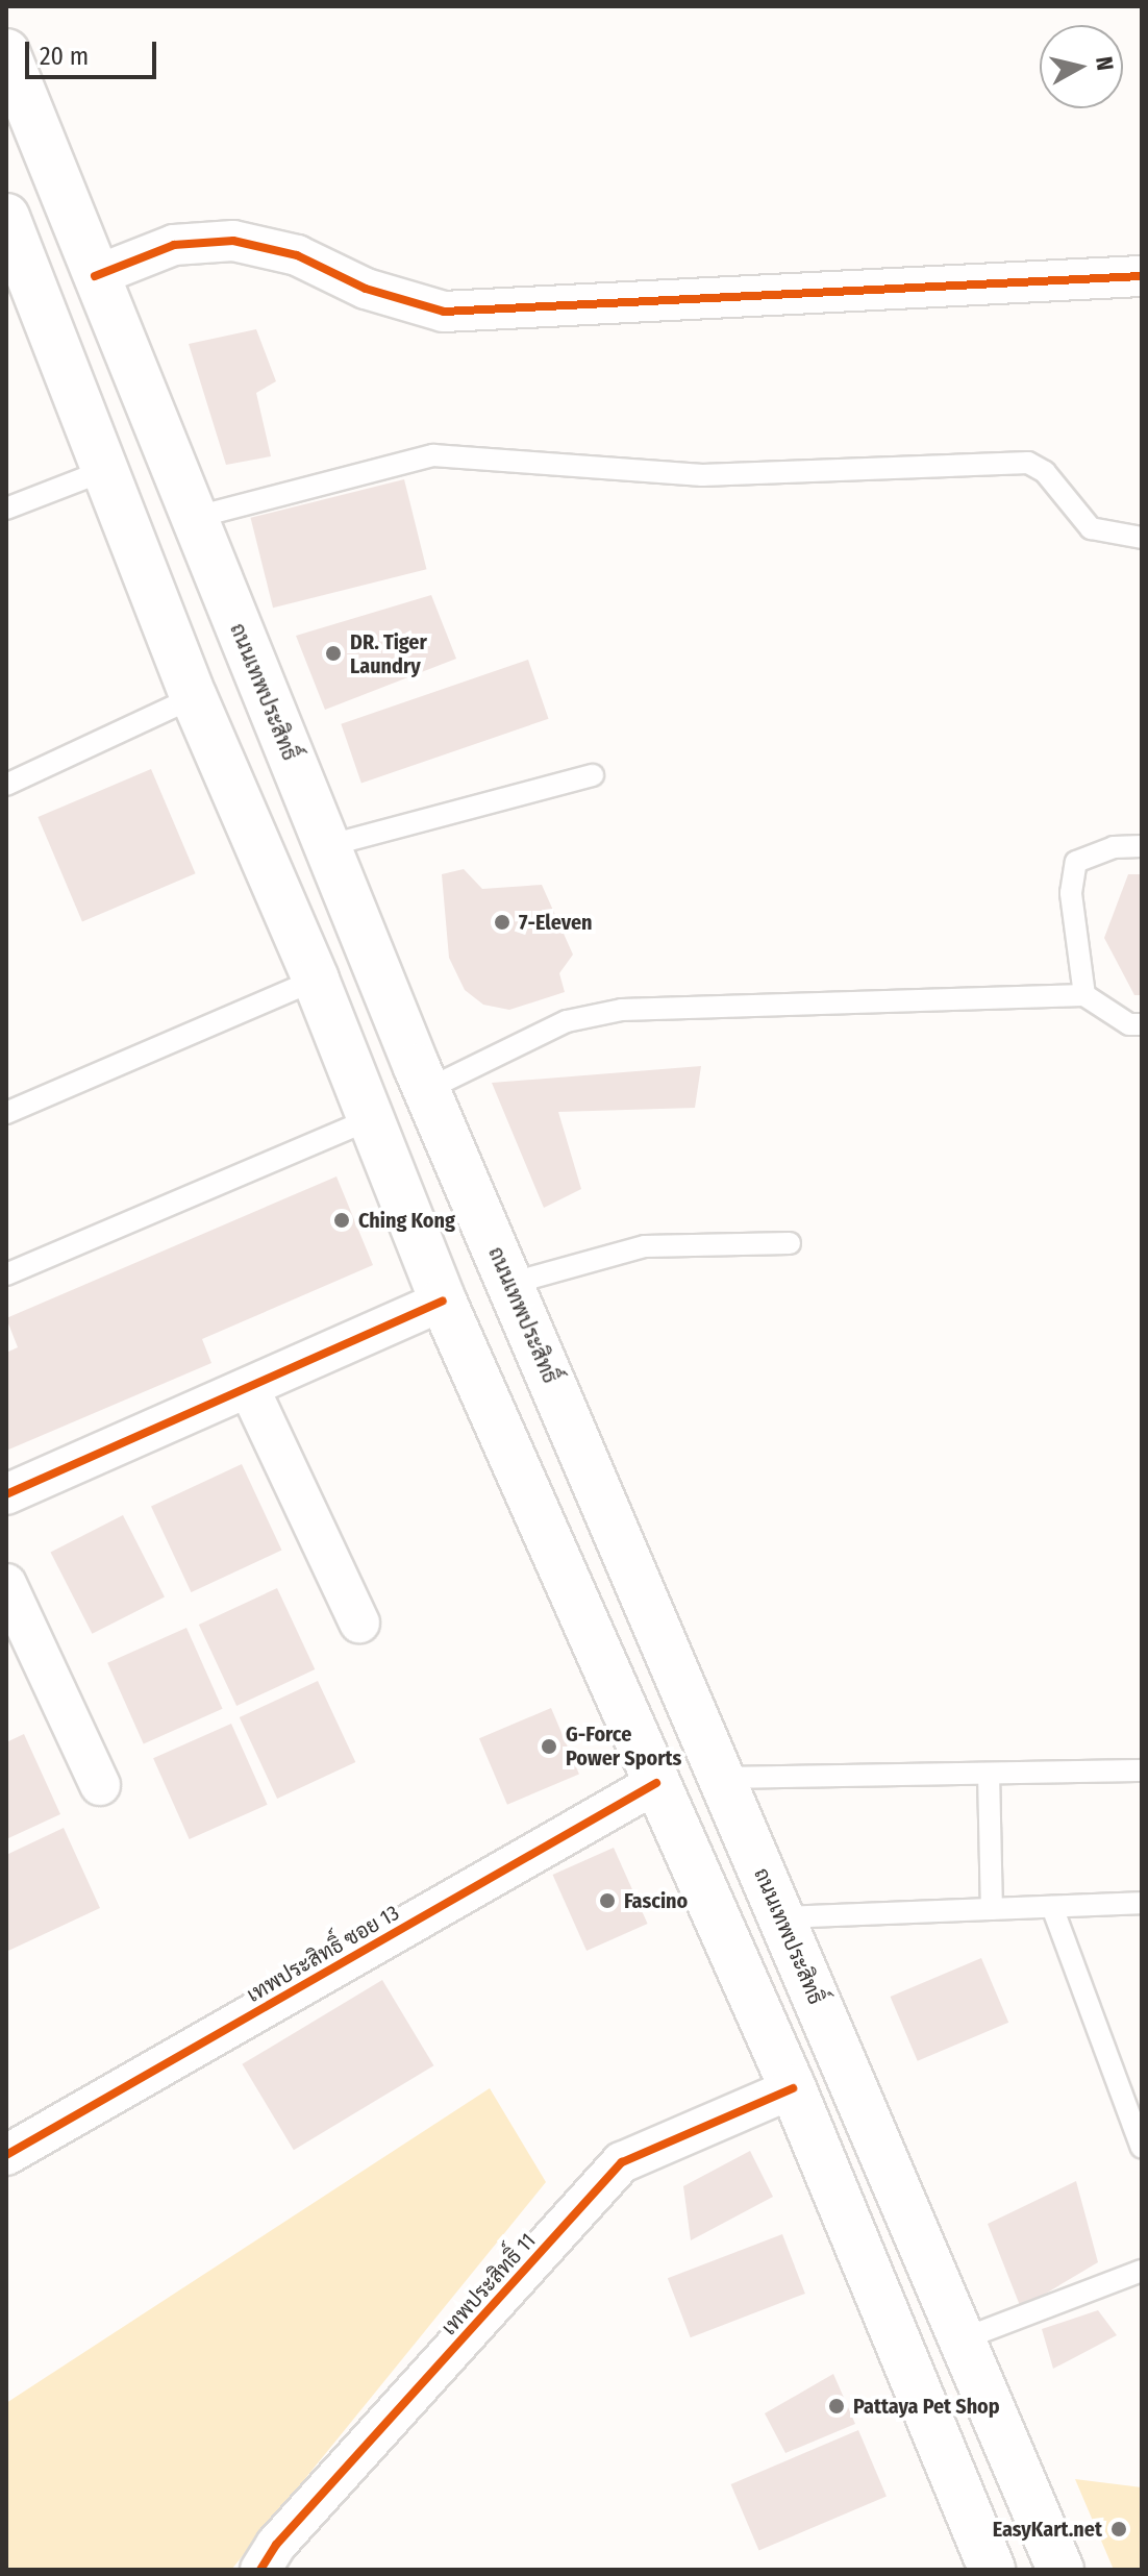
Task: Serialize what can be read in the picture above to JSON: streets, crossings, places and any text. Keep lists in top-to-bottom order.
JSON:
{
  "streets": {
    "main road": ["ถนนเทพประสิทธิ์"],
    "street": ["เทพประสิทธิ์ ซอย 13", "เทพประสิทธิ์ 11"]
  },
  "places": [
    "DR. Tiger Laundry",
    "7-Eleven",
    "Ching Kong",
    "G-Force Power Sports",
    "Fascino",
    "Pattaya Pet Shop",
    "EasyKart.net"
  ],
  "scale_bar": "20 m",
  "north": "right"
}
